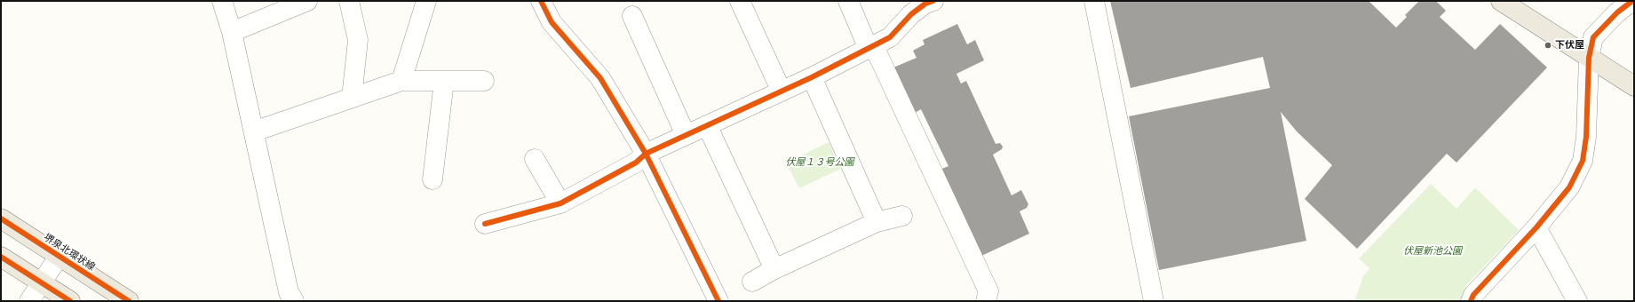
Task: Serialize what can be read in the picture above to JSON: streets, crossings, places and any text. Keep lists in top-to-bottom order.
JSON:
{
  "streets": {
    "main road": ["堺泉北環状線"]
  },
  "parks": ["伏屋１３号公園", "伏屋新池公園"],
  "places": ["下伏屋"]
}
